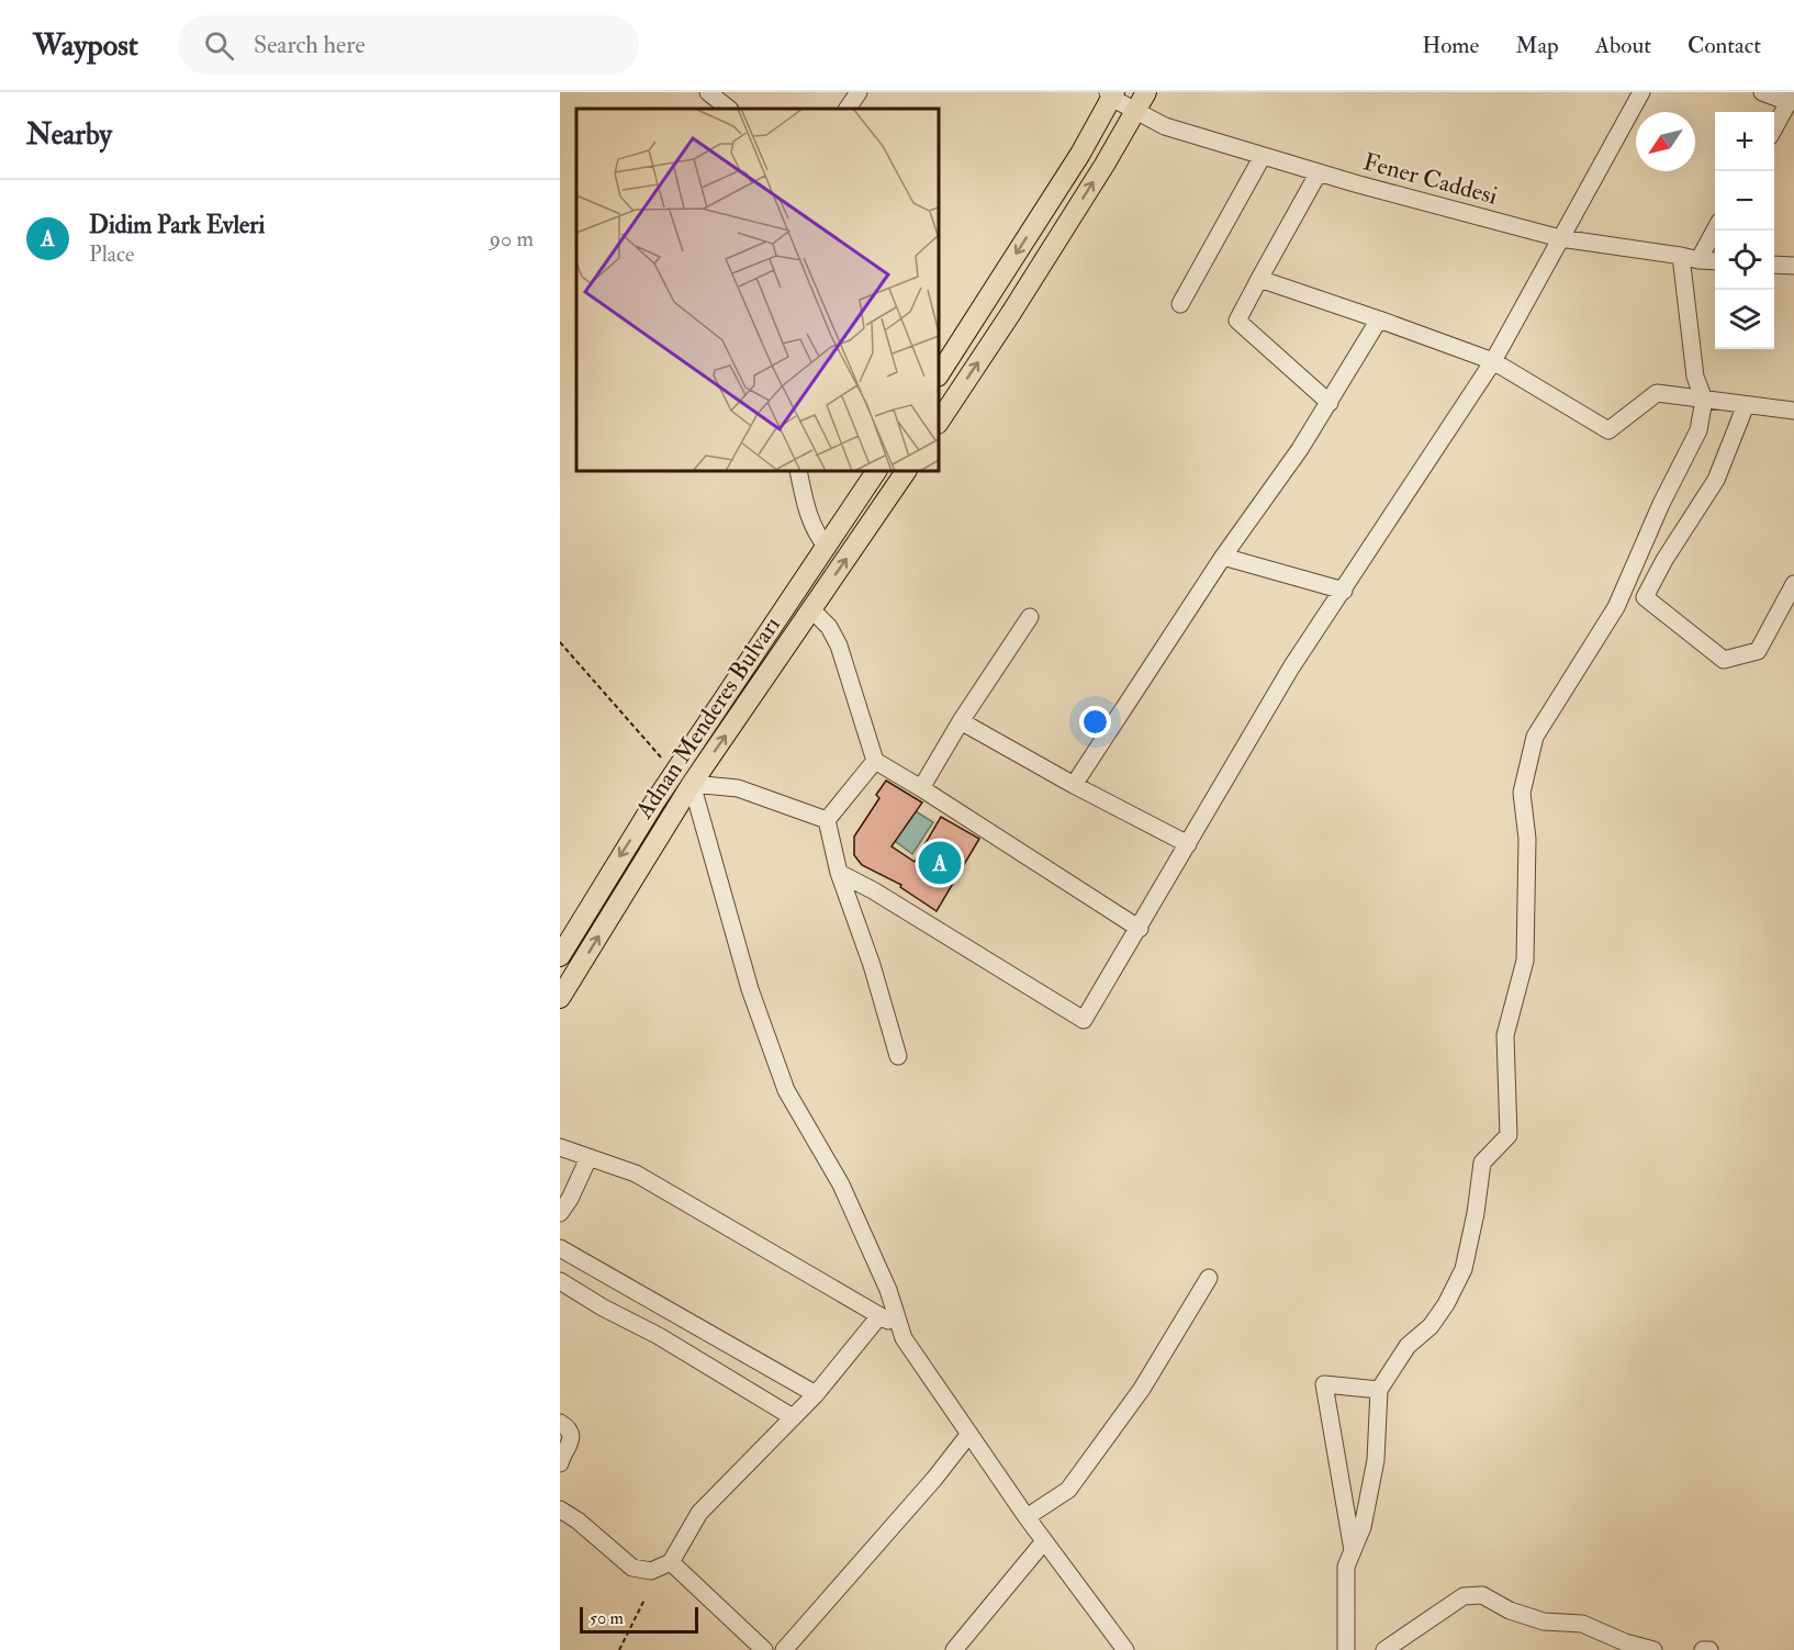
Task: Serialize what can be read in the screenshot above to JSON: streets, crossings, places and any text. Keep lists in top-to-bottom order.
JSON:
{
  "streets": {
    "main road": ["Adnan Menderes Bulvarı"],
    "street": ["Fener Caddesi"]
  },
  "scale_bar": "50 m",
  "north": "bottom left",
  "page": {
    "header": "Waypost",
    "search": "Search here",
    "nav": [
      "Home",
      "Map",
      "About",
      "Contact"
    ],
    "heading": "Nearby",
    "map_buttons": ["+", "−"],
    "list": [
      {
        "mark": "A",
        "name": "Didim Park Evleri",
        "note": "Place",
        "value": "90 m"
      }
    ],
    "pins": "A",
    "scale": "50 m"
  }
}
